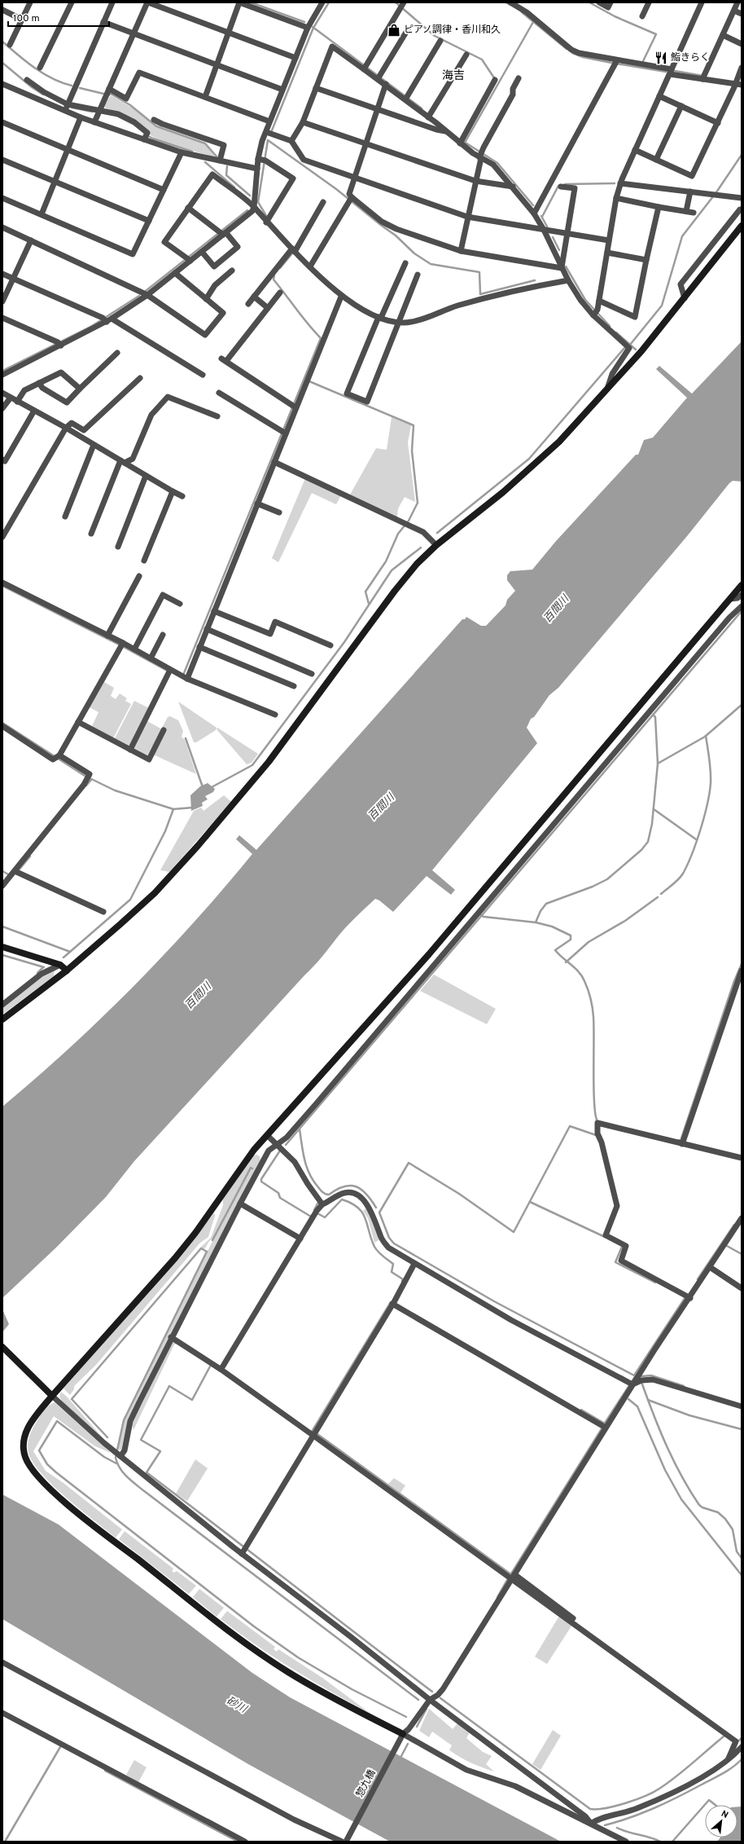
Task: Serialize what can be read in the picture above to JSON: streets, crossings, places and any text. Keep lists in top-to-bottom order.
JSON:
{
  "streets": {
    "street": ["惣九橋"]
  },
  "districts": ["海吉"],
  "water": ["百間川", "砂川"],
  "places": {
    "shop": ["ピアノ調律・香川和久"],
    "restaurant": ["鮨きらく"]
  },
  "scale_bar": "100 m",
  "north": "top right"
}
